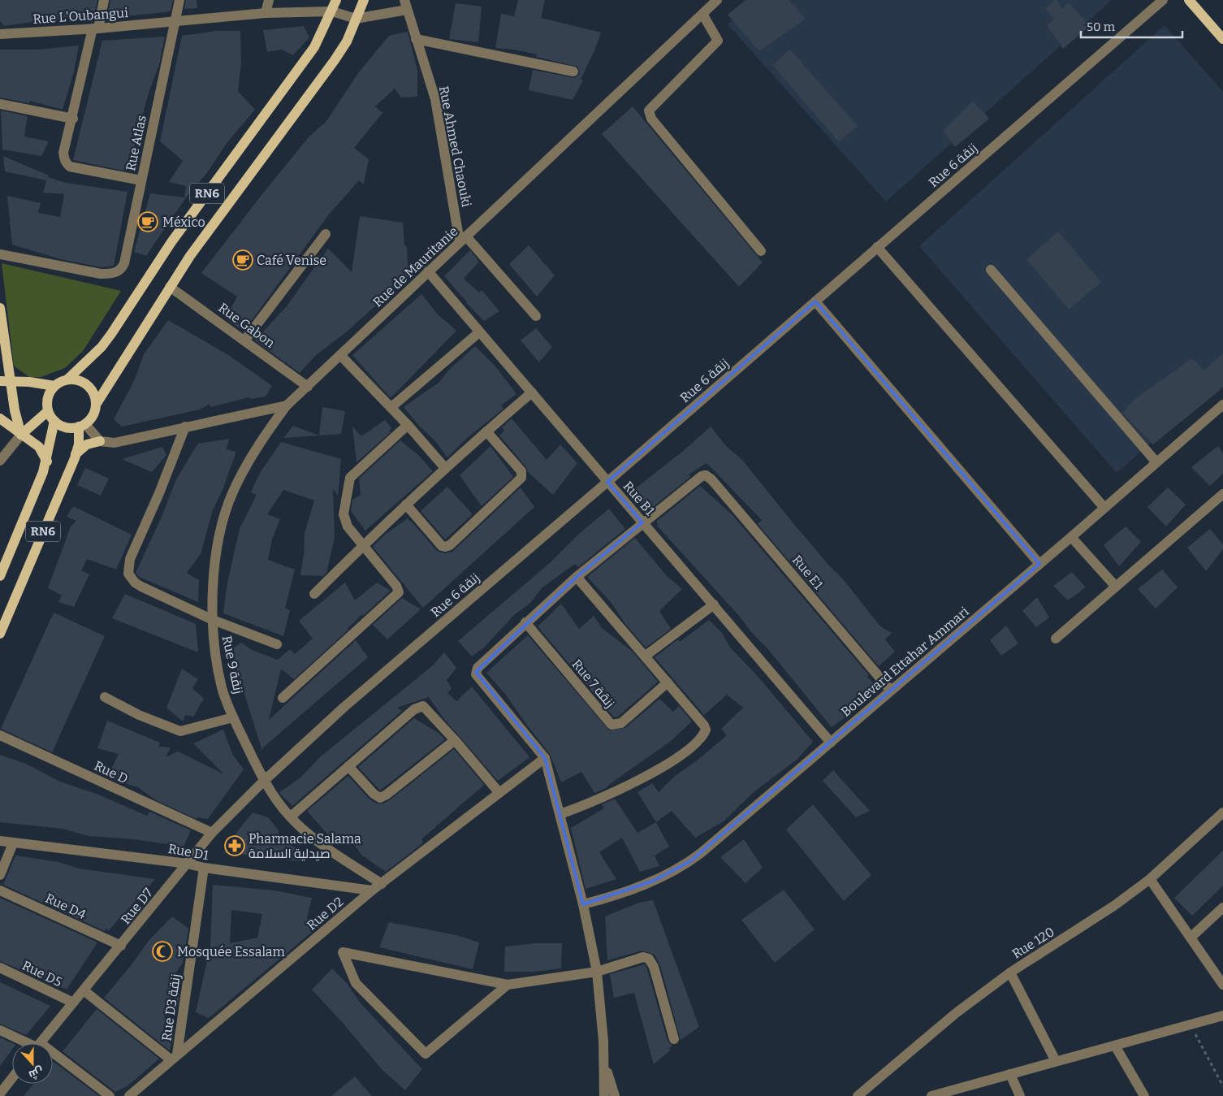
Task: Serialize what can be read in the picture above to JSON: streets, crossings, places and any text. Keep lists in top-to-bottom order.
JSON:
{
  "streets": {
    "main road": ["RN6"],
    "street": [
      "Rue L'Oubangui",
      "Rue Atlas",
      "Rue Ahmed Chaouki",
      "Rue 6 زنقة",
      "Rue de Mauritanie",
      "Rue Gabon",
      "Rue B1",
      "Rue E1",
      "Boulevard Ettahar Ammari",
      "Rue 9 زنقة",
      "Rue 7 زنقة",
      "Rue D",
      "Rue D1",
      "Rue D4",
      "Rue D7",
      "Rue D2",
      "Rue 120",
      "Rue D5",
      "Rue D3 زنقة"
    ]
  },
  "crossings": [
    ["Rue L'Oubangui", "Rue Atlas"],
    ["Rue L'Oubangui", "Rue Ahmed Chaouki"],
    ["Rue L'Oubangui", "RN6"],
    ["Rue Ahmed Chaouki", "RN6"],
    ["Rue Ahmed Chaouki", "Rue de Mauritanie"],
    ["Rue 6 زنقة", "Rue B1"],
    ["Rue 6 زنقة", "Rue 9 زنقة"],
    ["Rue 6 زنقة", "Rue D7"],
    ["RN6", "Rue Gabon"],
    ["Rue de Mauritanie", "Rue Gabon"],
    ["Rue de Mauritanie", "Rue B1"],
    ["Rue de Mauritanie", "Rue 9 زنقة"],
    ["Rue B1", "Rue E1"],
    ["Rue B1", "Boulevard Ettahar Ammari"],
    ["Rue E1", "Boulevard Ettahar Ammari"],
    ["Rue 9 زنقة", "Rue D7"],
    ["Rue 9 زنقة", "Rue D2"],
    ["Rue D", "Rue D7"],
    ["Rue D1", "Rue D7"],
    ["Rue D1", "Rue D2"],
    ["Rue D1", "Rue D3 زنقة"],
    ["Rue D4", "Rue D7"],
    ["Rue D7", "Rue D5"],
    ["Rue D2", "Rue D3 زنقة"]
  ],
  "places": {
    "cafe": ["México", "Café Venise"],
    "pharmacy": ["Pharmacie Salama صيدلية السلامة"],
    "mosque": ["Mosquée Essalam"]
  },
  "scale_bar": "50 m",
  "north": "bottom"
}
